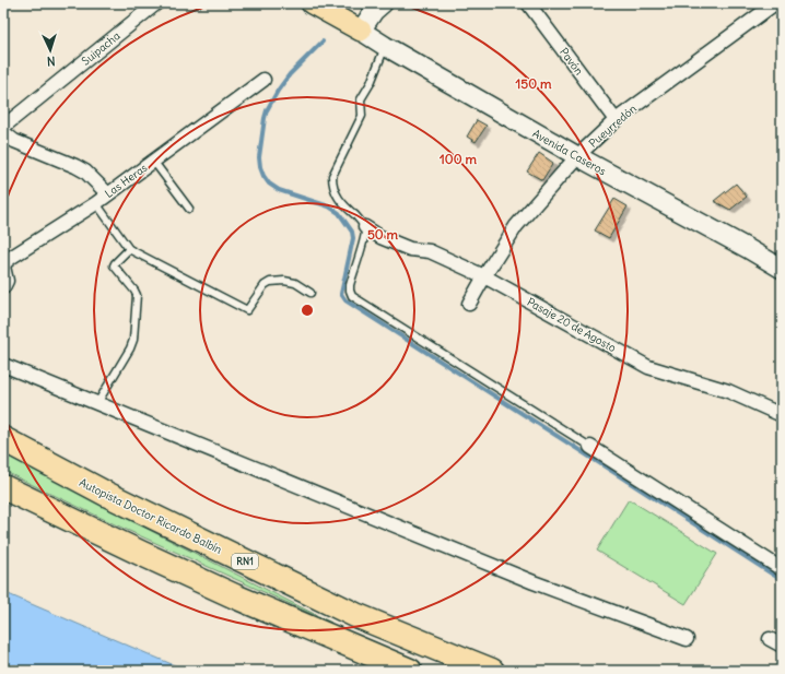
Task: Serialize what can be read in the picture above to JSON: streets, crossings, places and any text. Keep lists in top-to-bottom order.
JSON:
{
  "streets": {
    "highway": ["Autopista Doctor Ricardo Balbín", "RN1"],
    "main road": ["Avenida Caseros"],
    "street": [
      "Suipacha",
      "Pavón",
      "Pueyrredón",
      "Las Heras",
      "Pasaje 20 de Agosto"
    ]
  },
  "crossings": [
    ["Pavón", "Pueyrredón"],
    ["Pueyrredón", "Avenida Caseros"],
    ["Pueyrredón", "Pasaje 20 de Agosto"]
  ],
  "north": "bottom",
  "rings": ["150 m", "100 m", "50 m"]
}
